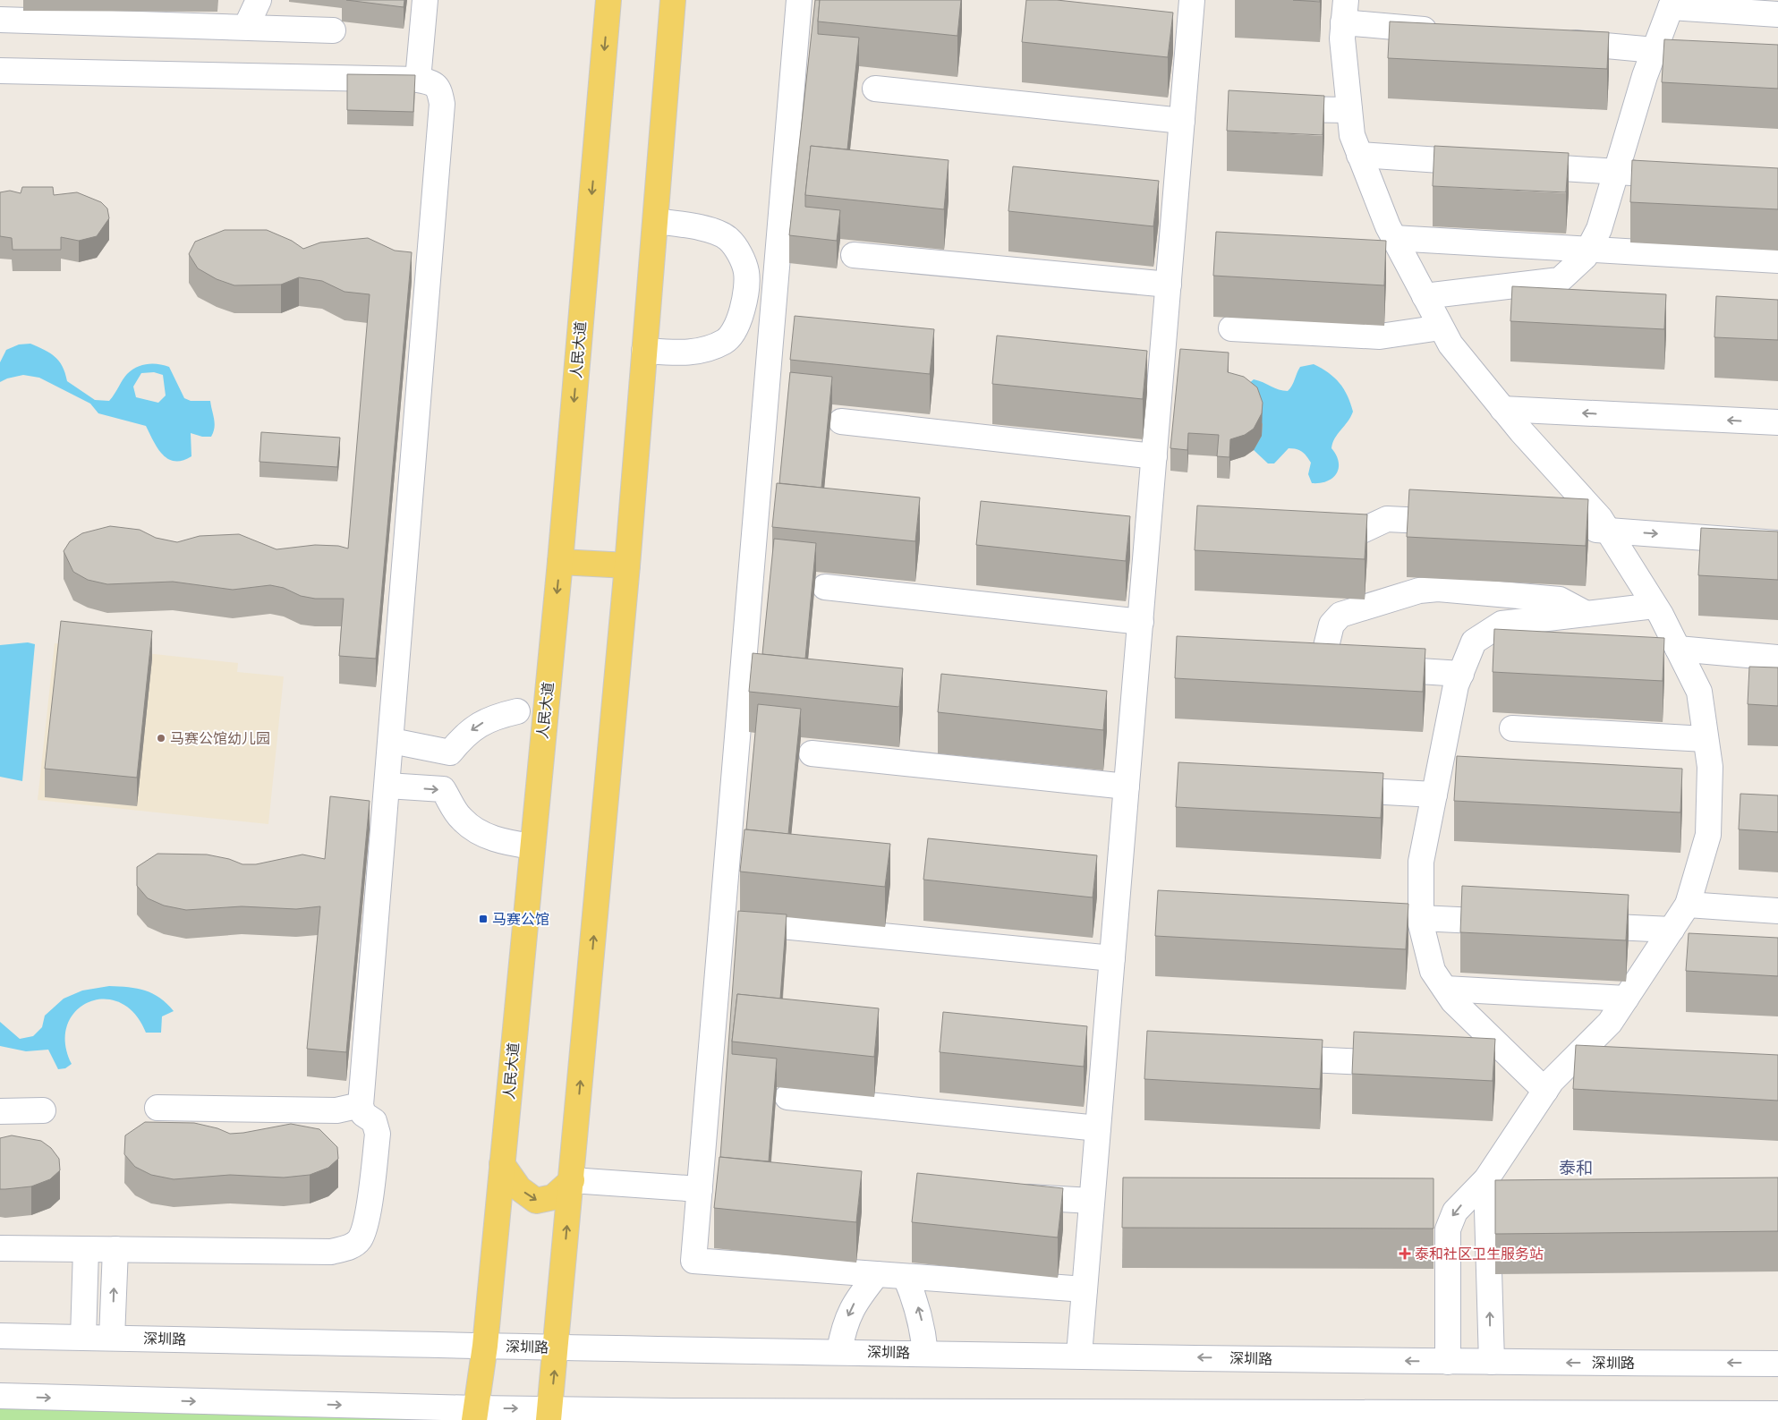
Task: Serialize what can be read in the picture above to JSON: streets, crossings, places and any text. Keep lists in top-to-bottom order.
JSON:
{
  "streets": {
    "main road": ["人民大道"],
    "street": ["深圳路"]
  },
  "crossings": [
    ["人民大道", "深圳路"]
  ],
  "districts": ["泰和"],
  "places": {
    "other": ["马赛公馆幼儿园"],
    "transit": ["马赛公馆"],
    "health": ["泰和社区卫生服务站"]
  }
}
